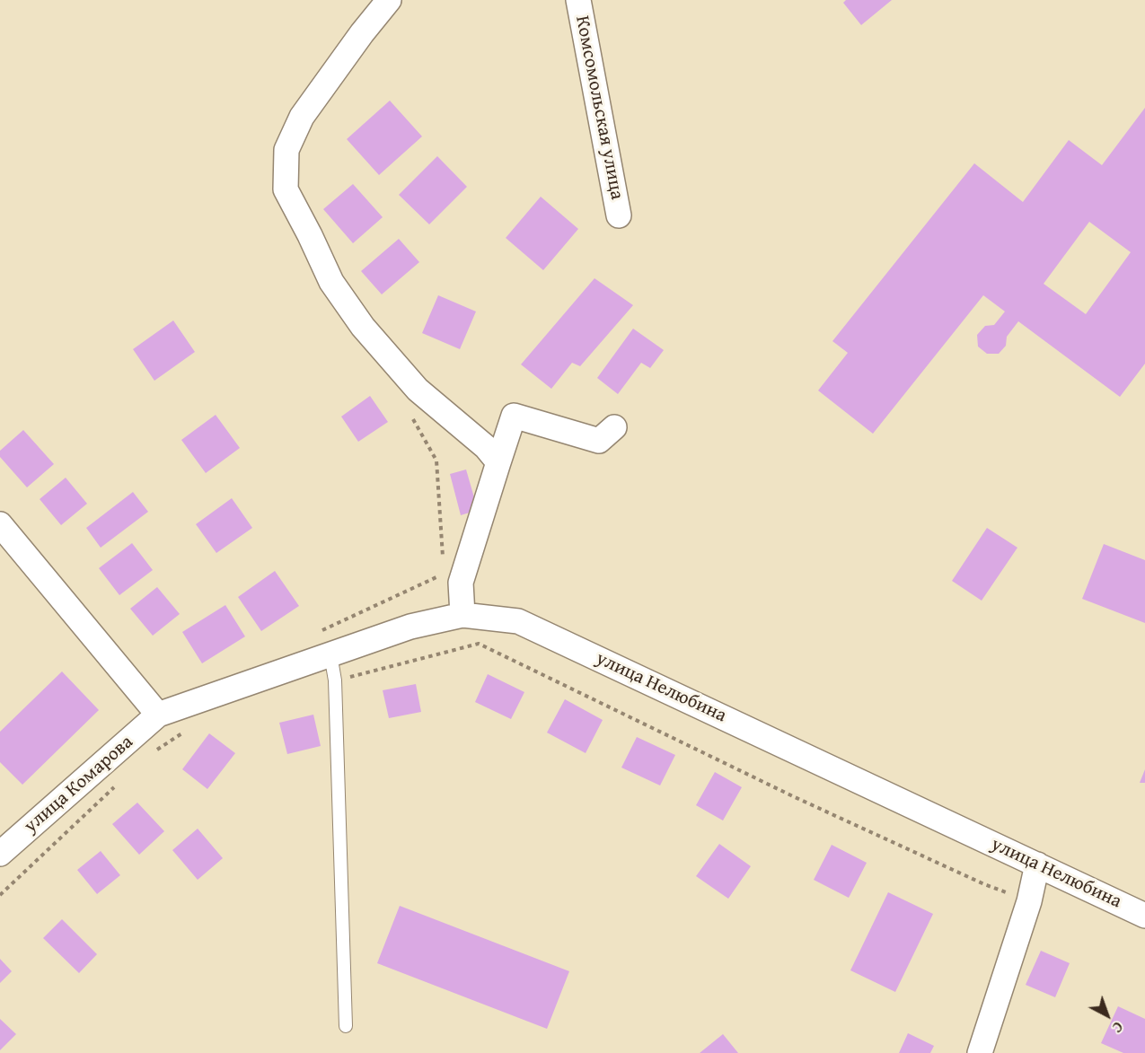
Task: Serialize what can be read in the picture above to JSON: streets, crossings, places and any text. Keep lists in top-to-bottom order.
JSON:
{
  "streets": {
    "street": ["Комсомольская улица", "улица Нелюбина", "улица Комарова"]
  },
  "crossings": [
    ["улица Нелюбина", "улица Комарова"]
  ],
  "north": "bottom right"
}
